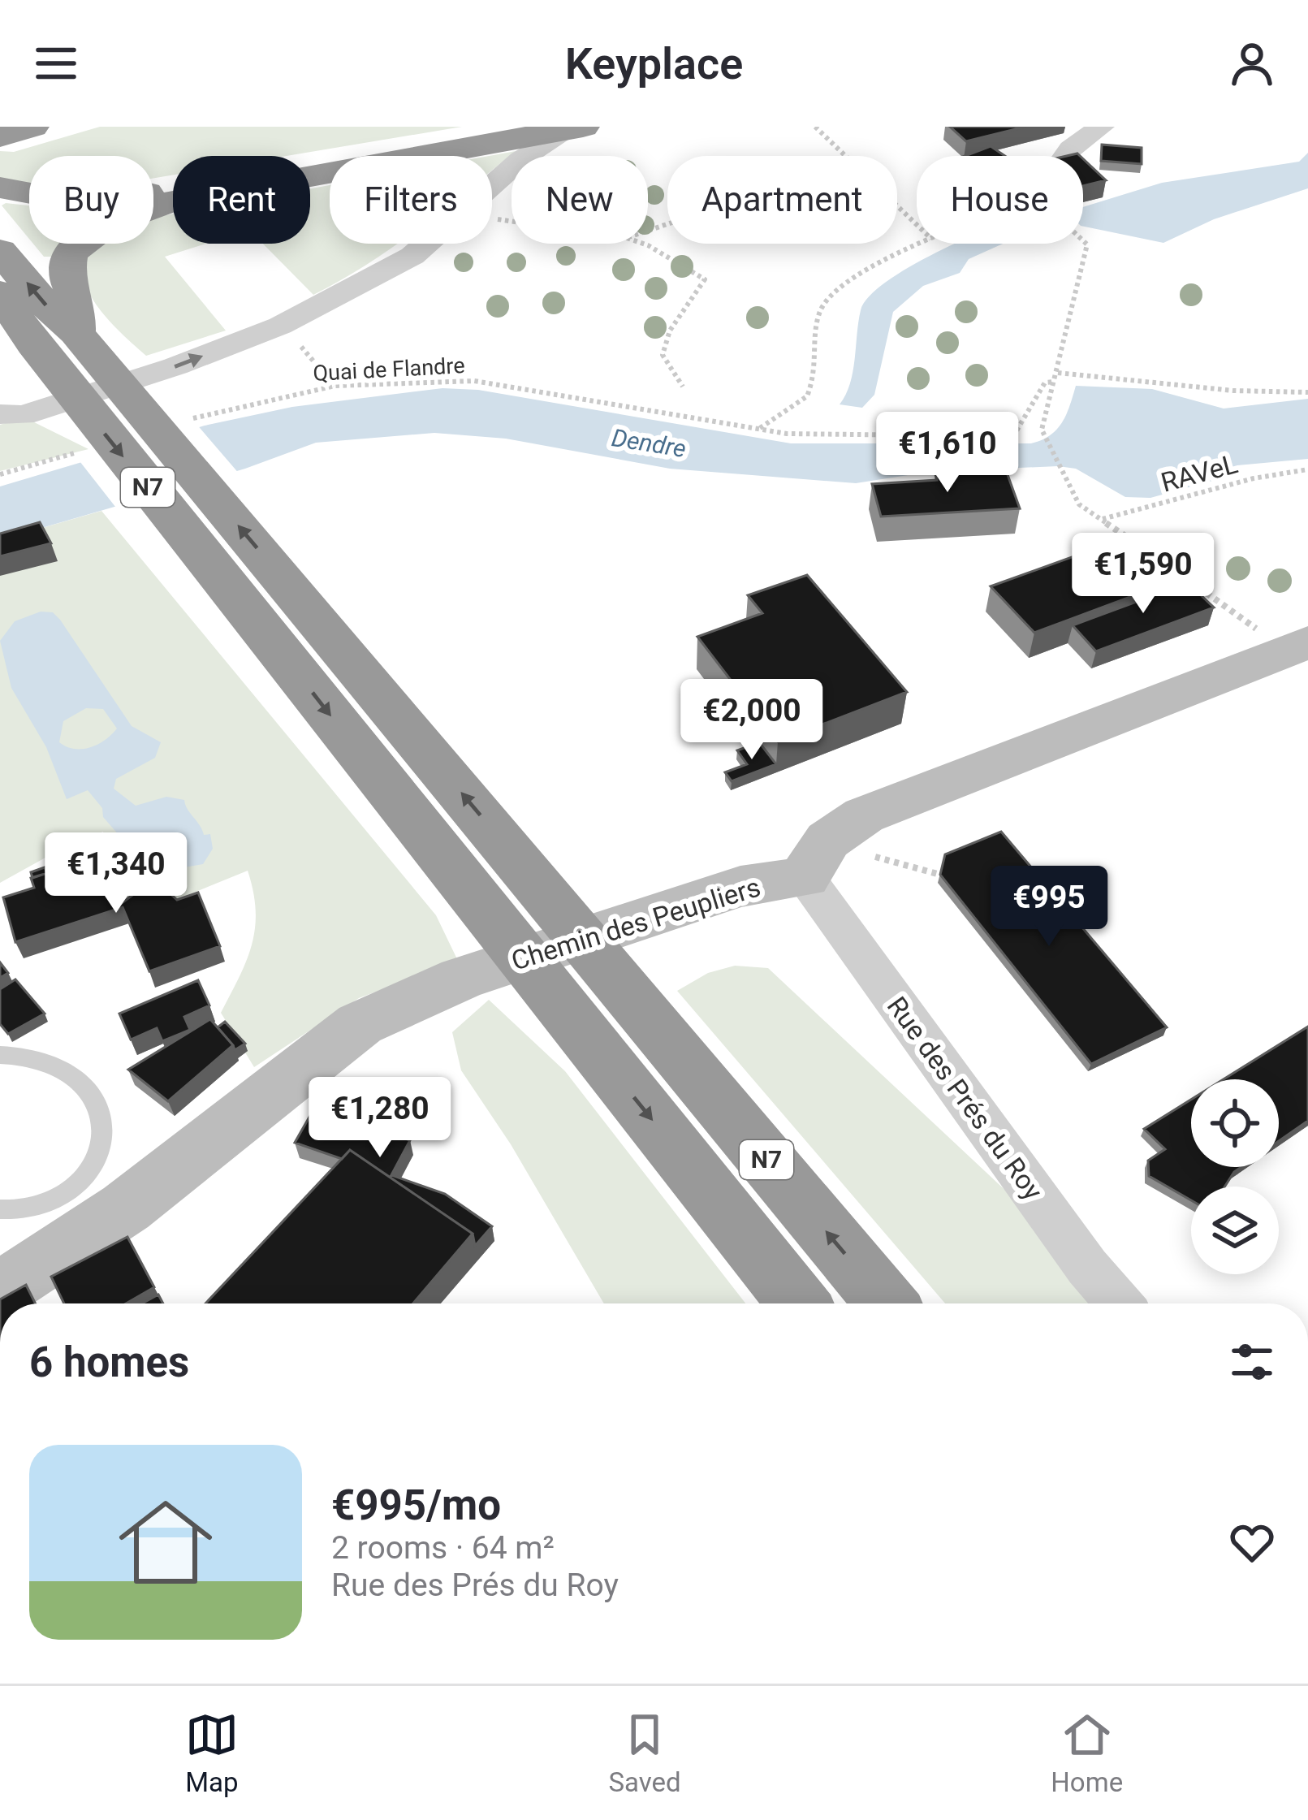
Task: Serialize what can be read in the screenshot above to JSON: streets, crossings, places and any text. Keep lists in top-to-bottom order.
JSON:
{
  "streets": {
    "highway": ["N7"],
    "street": ["Chemin des Peupliers", "Rue des Prés du Roy"],
    "path": ["Quai de Flandre", "RAVeL"]
  },
  "crossings": [
    ["Chemin des Peupliers", "Rue des Prés du Roy"]
  ],
  "water": ["Dendre"],
  "page": {
    "header": "Keyplace",
    "chip": [
      "Buy",
      "Rent",
      "Filters",
      "New",
      "Apartment",
      "House"
    ],
    "price": [
      "€1,610",
      "€1,590",
      "€2,000",
      "€1,340",
      "€995",
      "€1,280"
    ],
    "heading": "6 homes",
    "list": [
      {
        "name": "€995/mo",
        "note": "2 rooms · 64 m² · Rue des Prés du Roy"
      }
    ],
    "tabs": ["Map", "Saved", "Home"]
  }
}
